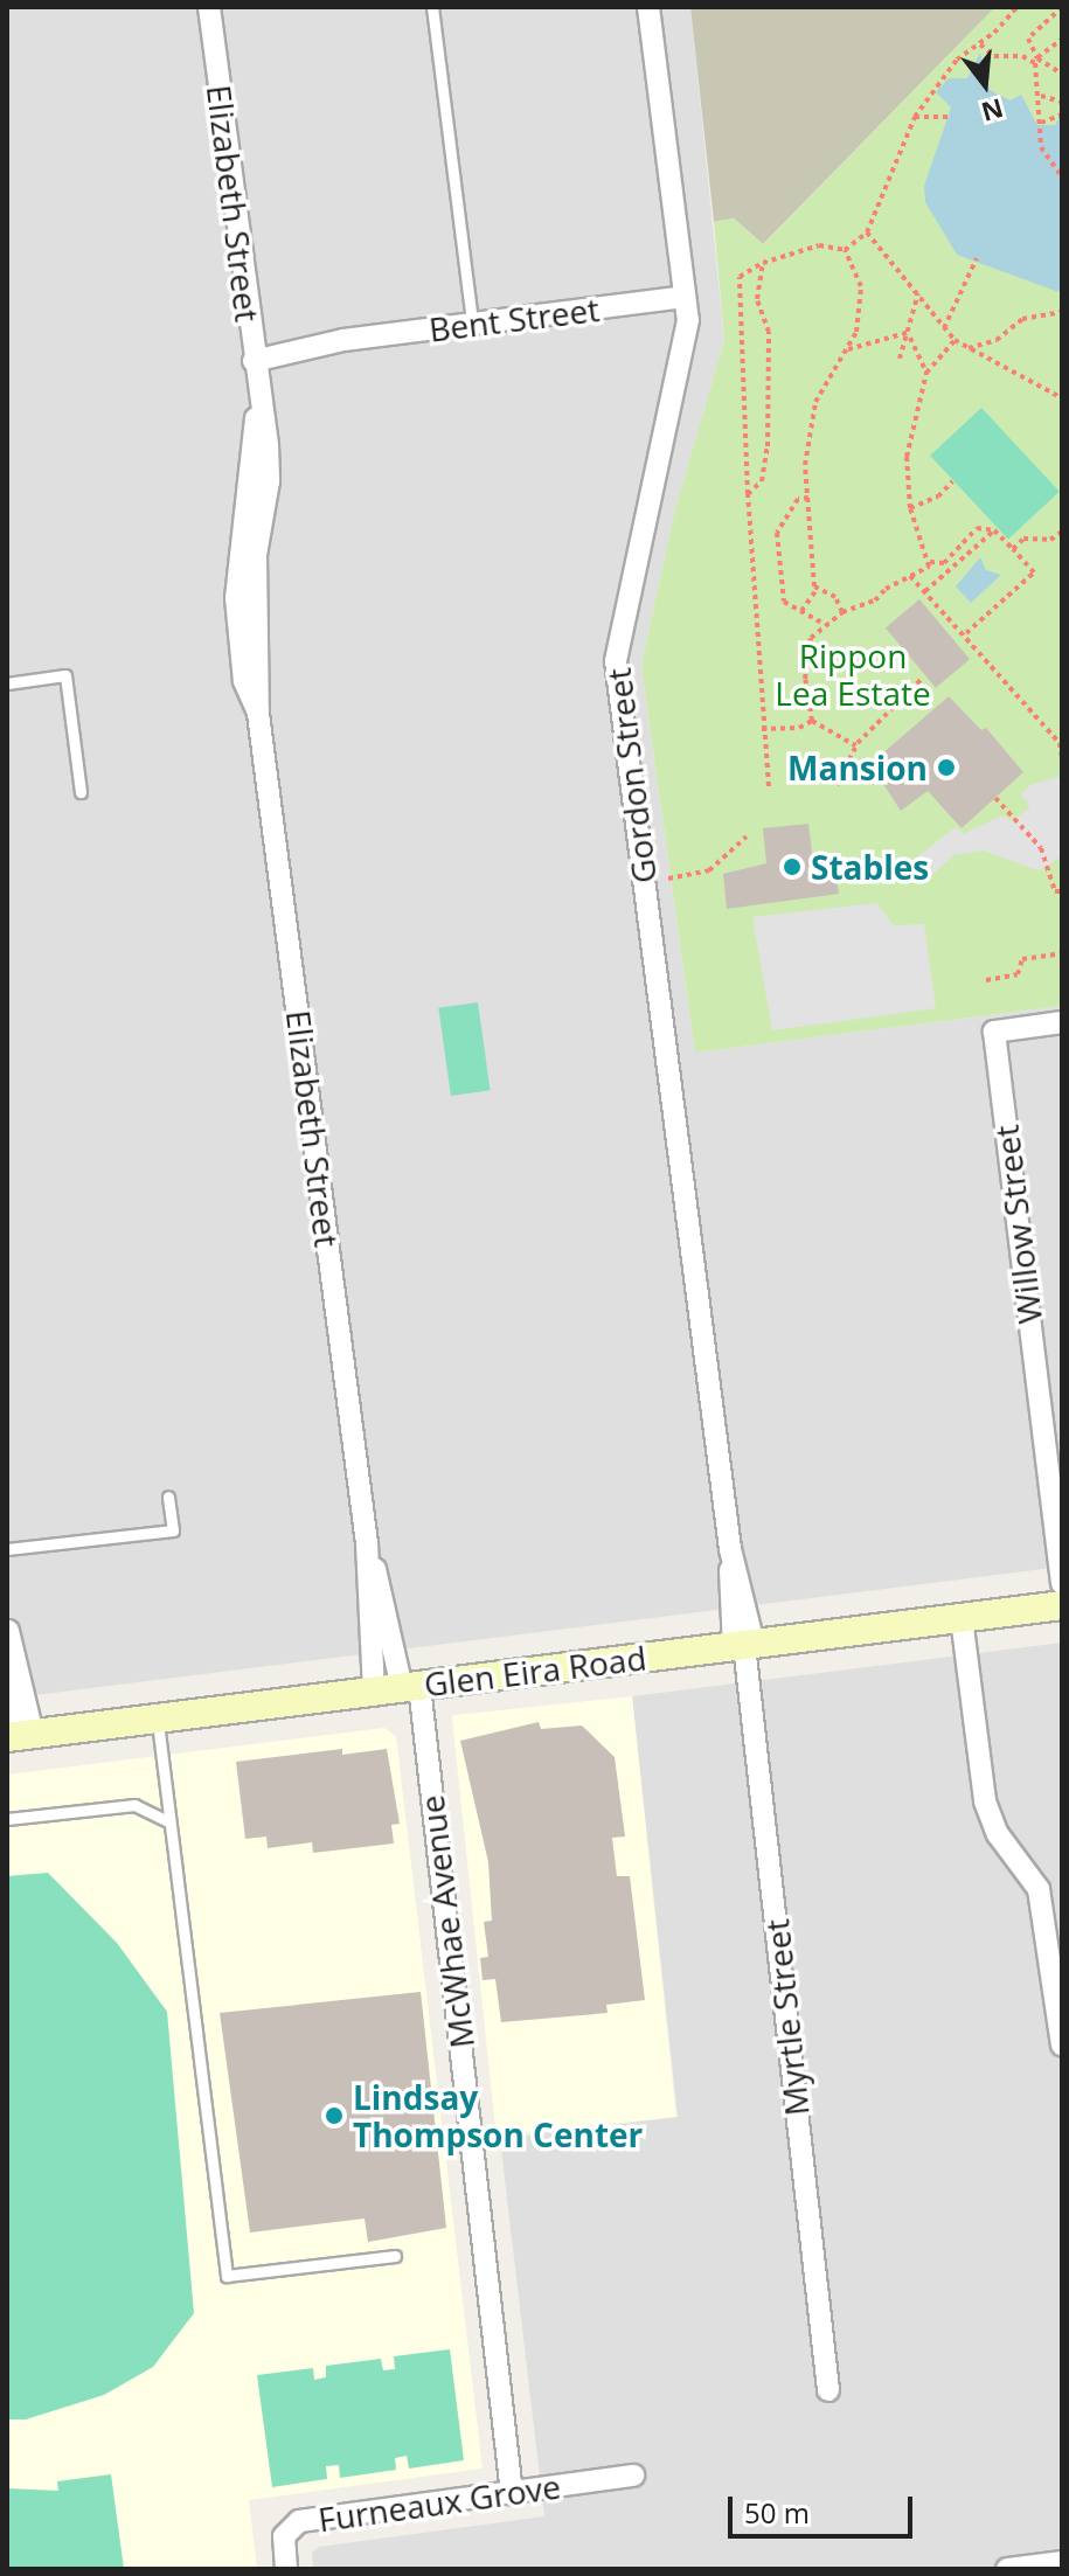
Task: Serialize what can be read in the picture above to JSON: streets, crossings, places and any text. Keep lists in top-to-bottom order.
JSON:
{
  "streets": {
    "main road": ["Glen Eira Road"],
    "street": [
      "Elizabeth Street",
      "Bent Street",
      "Gordon Street",
      "Willow Street",
      "McWhae Avenue",
      "Myrtle Street",
      "Furneaux Grove"
    ]
  },
  "crossings": [
    ["Elizabeth Street", "Bent Street"],
    ["Elizabeth Street", "Glen Eira Road"],
    ["Elizabeth Street", "McWhae Avenue"],
    ["Bent Street", "Gordon Street"],
    ["Gordon Street", "Glen Eira Road"],
    ["Gordon Street", "Myrtle Street"],
    ["Glen Eira Road", "McWhae Avenue"],
    ["Glen Eira Road", "Myrtle Street"],
    ["McWhae Avenue", "Furneaux Grove"]
  ],
  "parks": ["Rippon Lea Estate"],
  "places": ["Mansion", "Stables", "Lindsay Thompson Center"],
  "scale_bar": "50 m",
  "north": "bottom"
}
